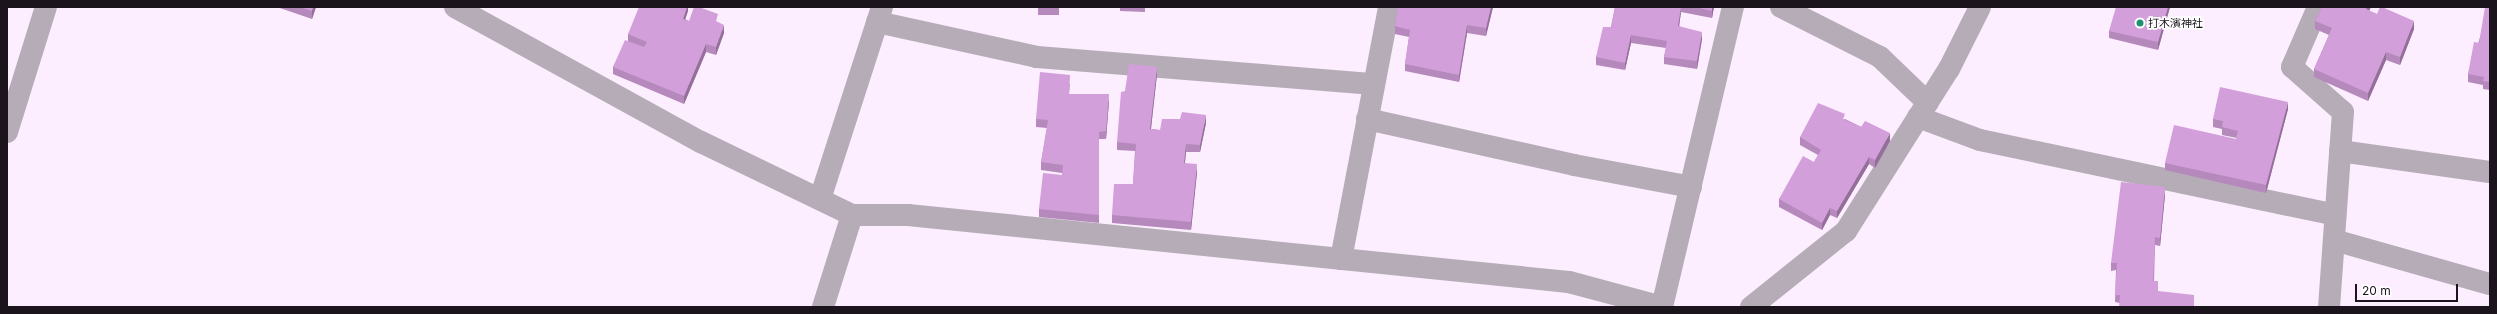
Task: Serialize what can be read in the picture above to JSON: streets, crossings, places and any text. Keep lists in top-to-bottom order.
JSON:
{
  "places": ["打木濱神社"],
  "scale_bar": "20 m"
}
